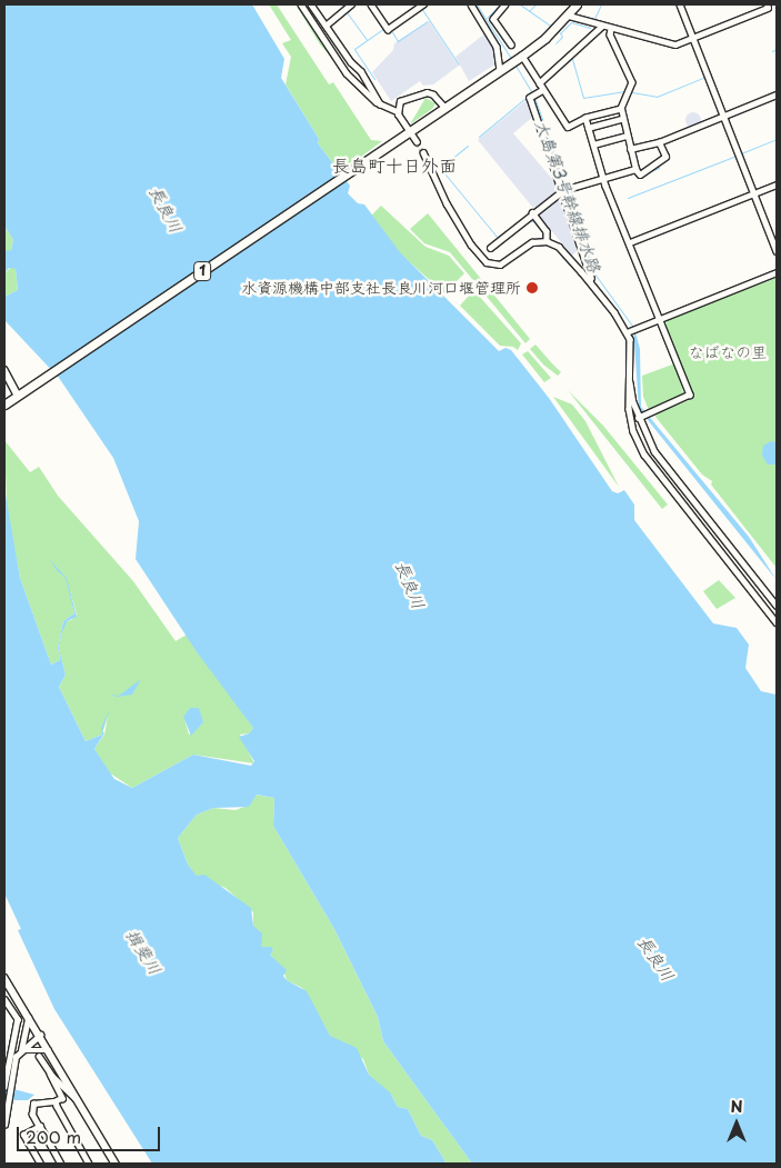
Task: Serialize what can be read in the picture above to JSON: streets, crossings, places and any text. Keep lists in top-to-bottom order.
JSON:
{
  "streets": {
    "highway": ["1"]
  },
  "districts": ["長島町十日外面"],
  "water": ["大島第3号幹線排水路", "長良川", "揖斐川"],
  "parks": ["なばなの里"],
  "places": ["水資源機構中部支社長良川河口堰管理所"],
  "scale_bar": "200 m",
  "north": "top"
}
